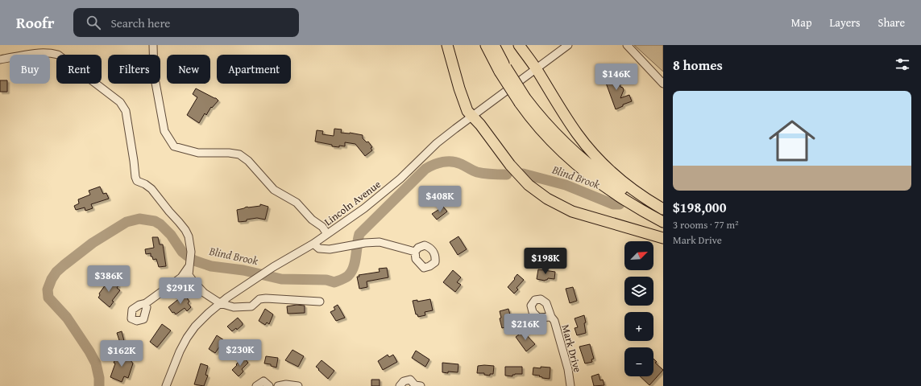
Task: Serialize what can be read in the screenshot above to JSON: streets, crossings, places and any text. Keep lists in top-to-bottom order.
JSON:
{
  "streets": {
    "street": ["Lincoln Avenue", "Mark Drive"]
  },
  "water": ["Blind Brook"],
  "north": "top right",
  "page": {
    "header": "Roofr",
    "search": "Search here",
    "nav": ["Map", "Layers", "Share"],
    "heading": "8 homes",
    "chip": [
      "Buy",
      "Rent",
      "Filters",
      "New",
      "Apartment"
    ],
    "price": [
      "$146K",
      "$408K",
      "$198K",
      "$386K",
      "$291K",
      "$216K",
      "$230K",
      "$162K"
    ],
    "list": [
      {
        "name": "$198,000",
        "note": "3 rooms · 77 m² · Mark Drive"
      }
    ],
    "map_buttons": ["+", "−"]
  }
}
